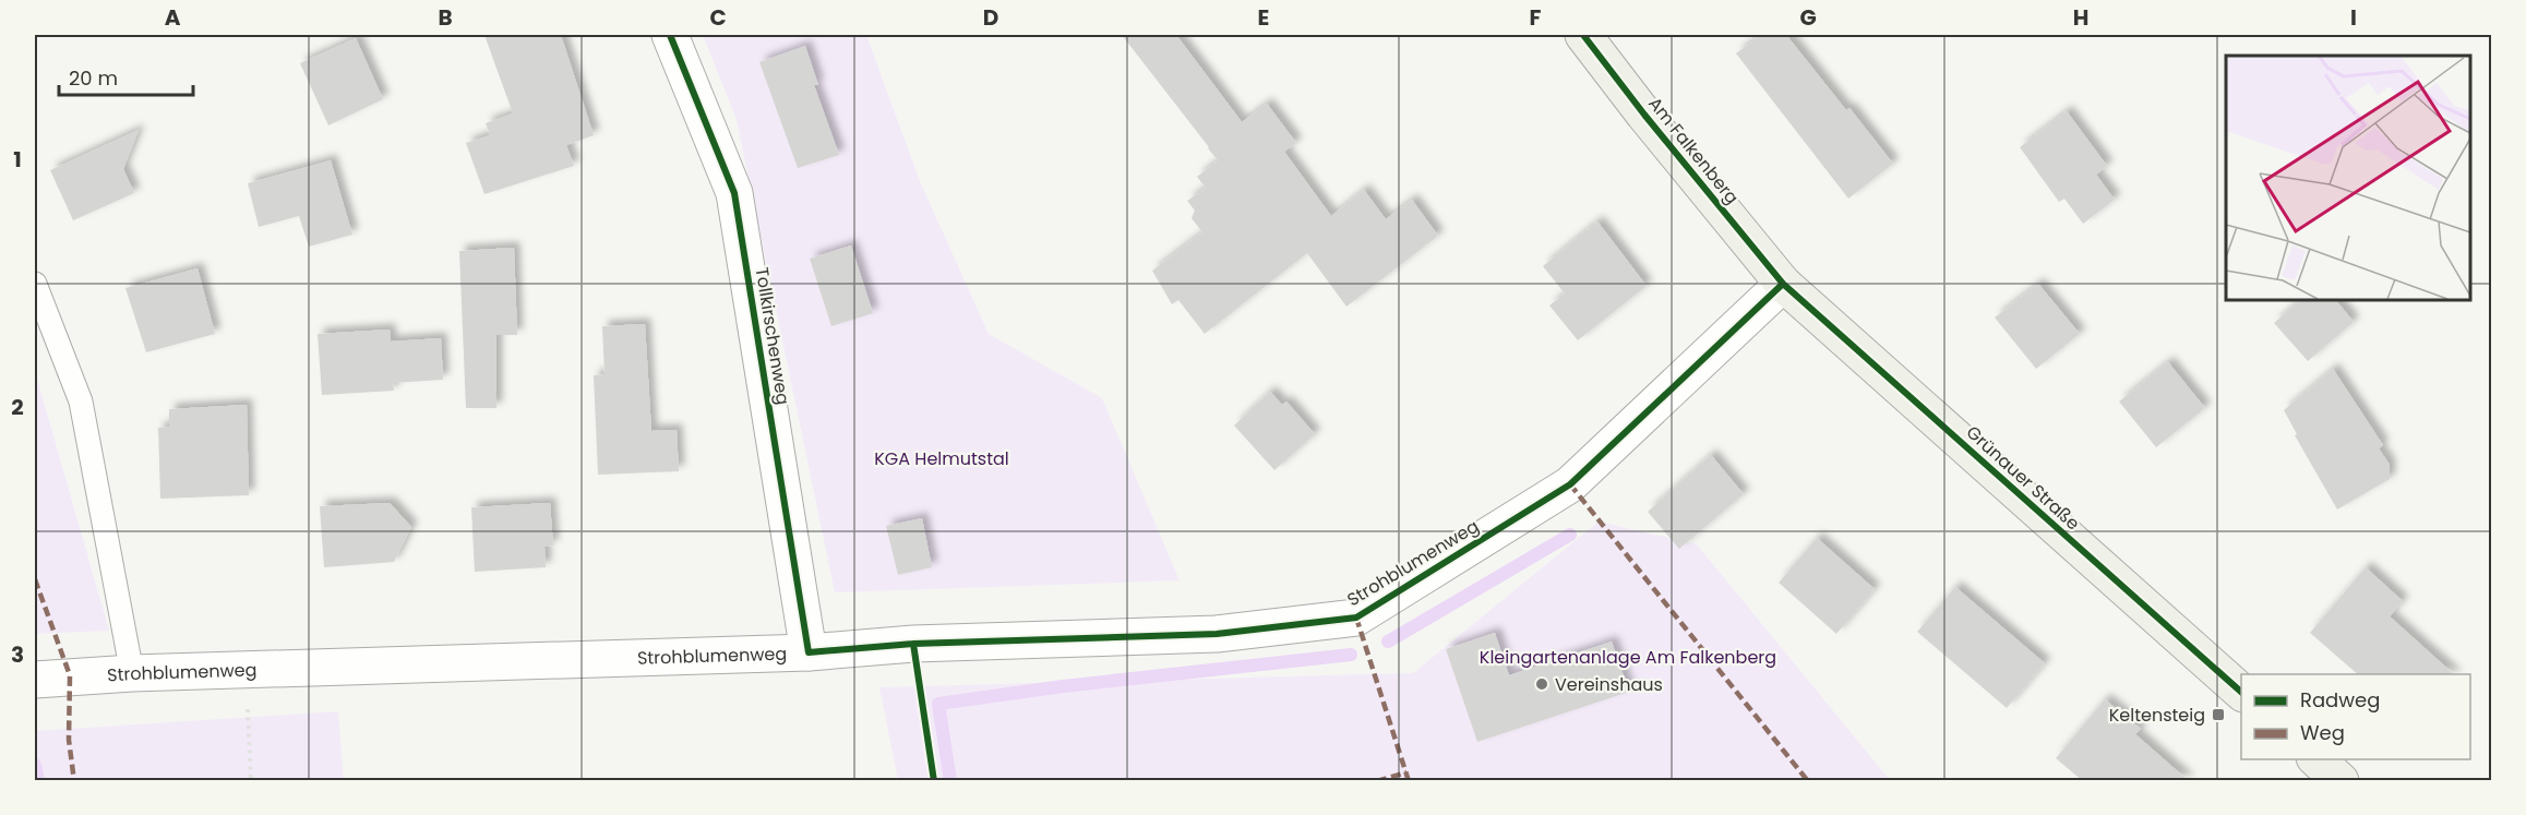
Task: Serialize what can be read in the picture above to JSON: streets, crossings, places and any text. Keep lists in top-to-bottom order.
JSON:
{
  "streets": {
    "street": [
      "Am Falkenberg",
      "Tollkirschenweg",
      "Grünauer Straße",
      "Strohblumenweg"
    ]
  },
  "crossings": [
    ["Am Falkenberg", "Grünauer Straße"],
    ["Am Falkenberg", "Strohblumenweg"],
    ["Tollkirschenweg", "Strohblumenweg"],
    ["Grünauer Straße", "Strohblumenweg"]
  ],
  "parks": ["KGA Helmutstal", "Kleingartenanlage Am Falkenberg"],
  "places": {
    "other": ["Vereinshaus"],
    "transit": ["Keltensteig"]
  },
  "legend": ["Radweg", "Weg"],
  "scale_bar": "20 m",
  "grid": {
    "columns": [
      "A",
      "B",
      "C",
      "D",
      "E",
      "F",
      "G",
      "H",
      "I"
    ],
    "rows": ["1", "2", "3"]
  }
}
